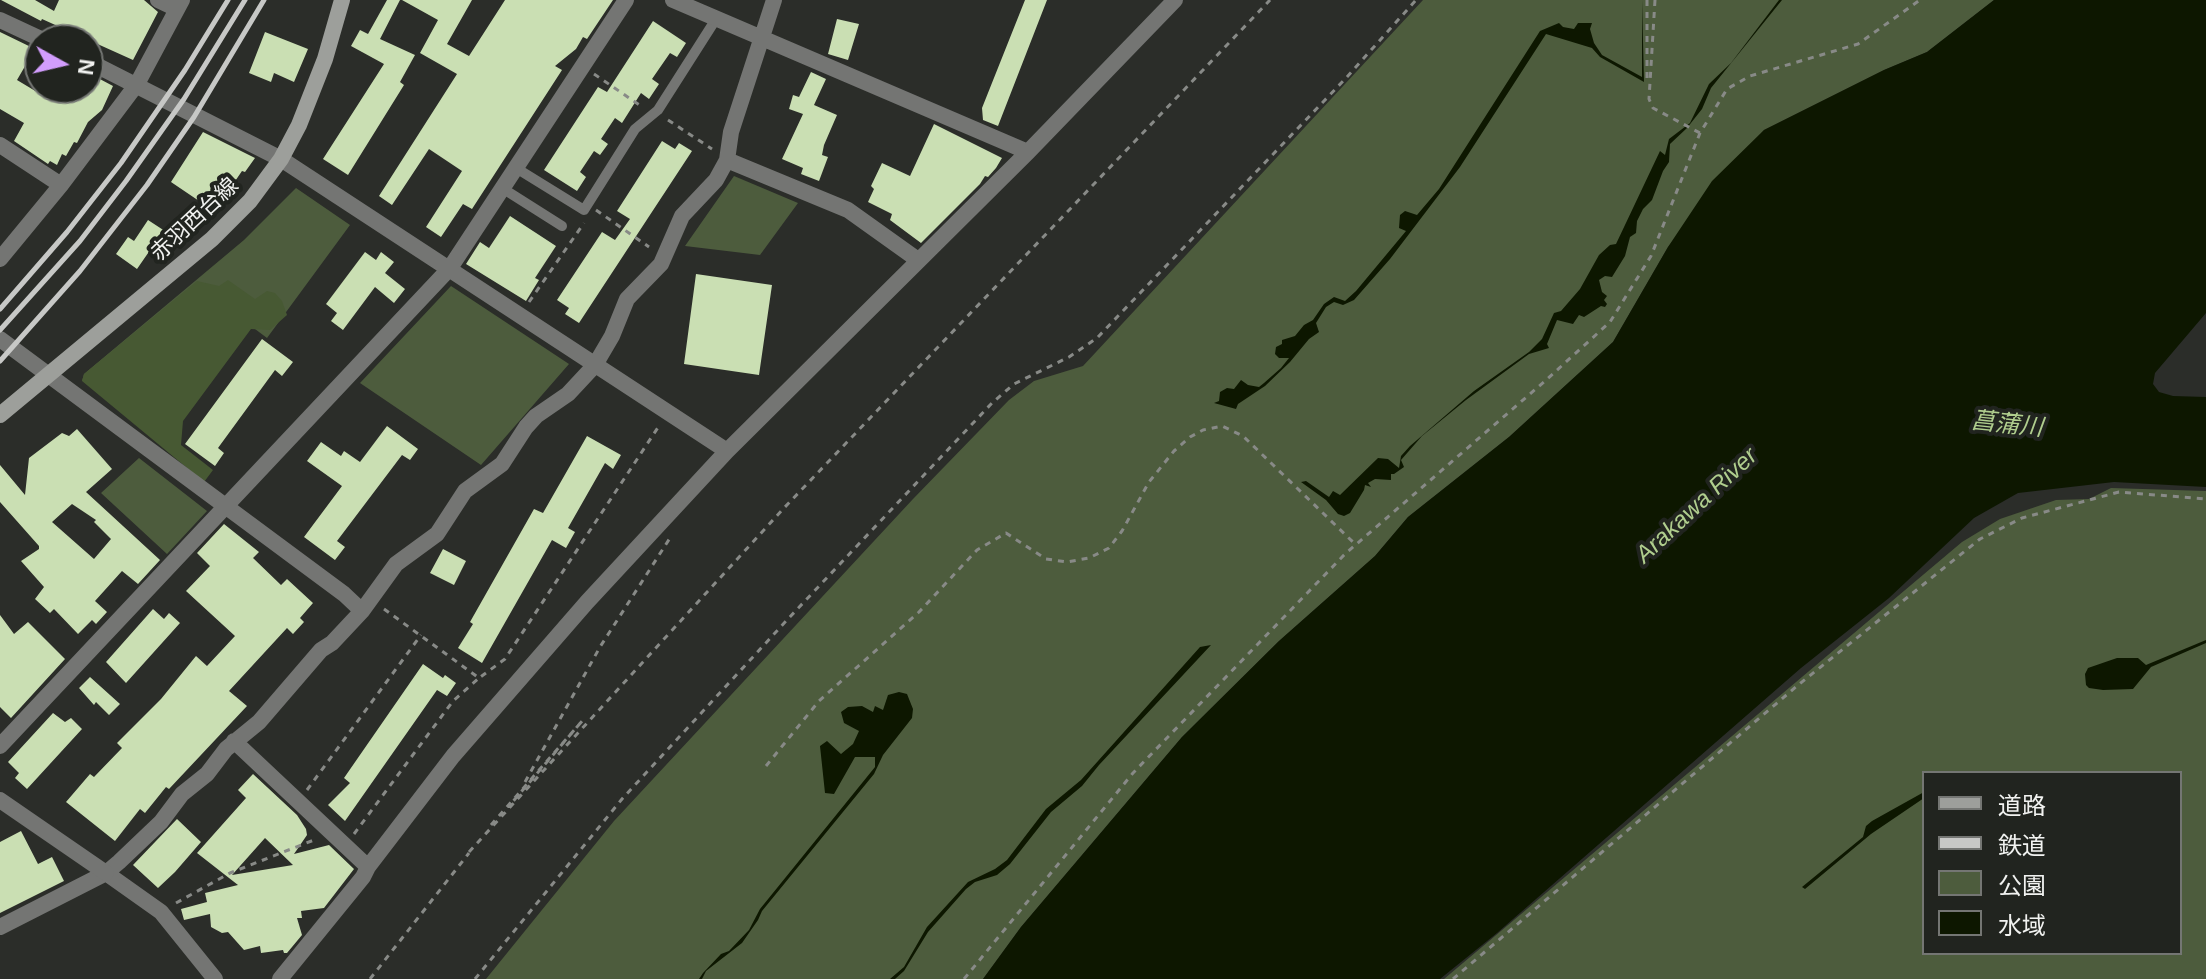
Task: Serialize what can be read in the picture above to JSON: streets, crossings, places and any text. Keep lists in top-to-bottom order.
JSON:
{
  "streets": {
    "main road": ["赤羽西台線"]
  },
  "water": ["菖蒲川", "Arakawa River"],
  "legend": [
    "道路",
    "鉄道",
    "公園",
    "水域"
  ],
  "north": "right"
}
